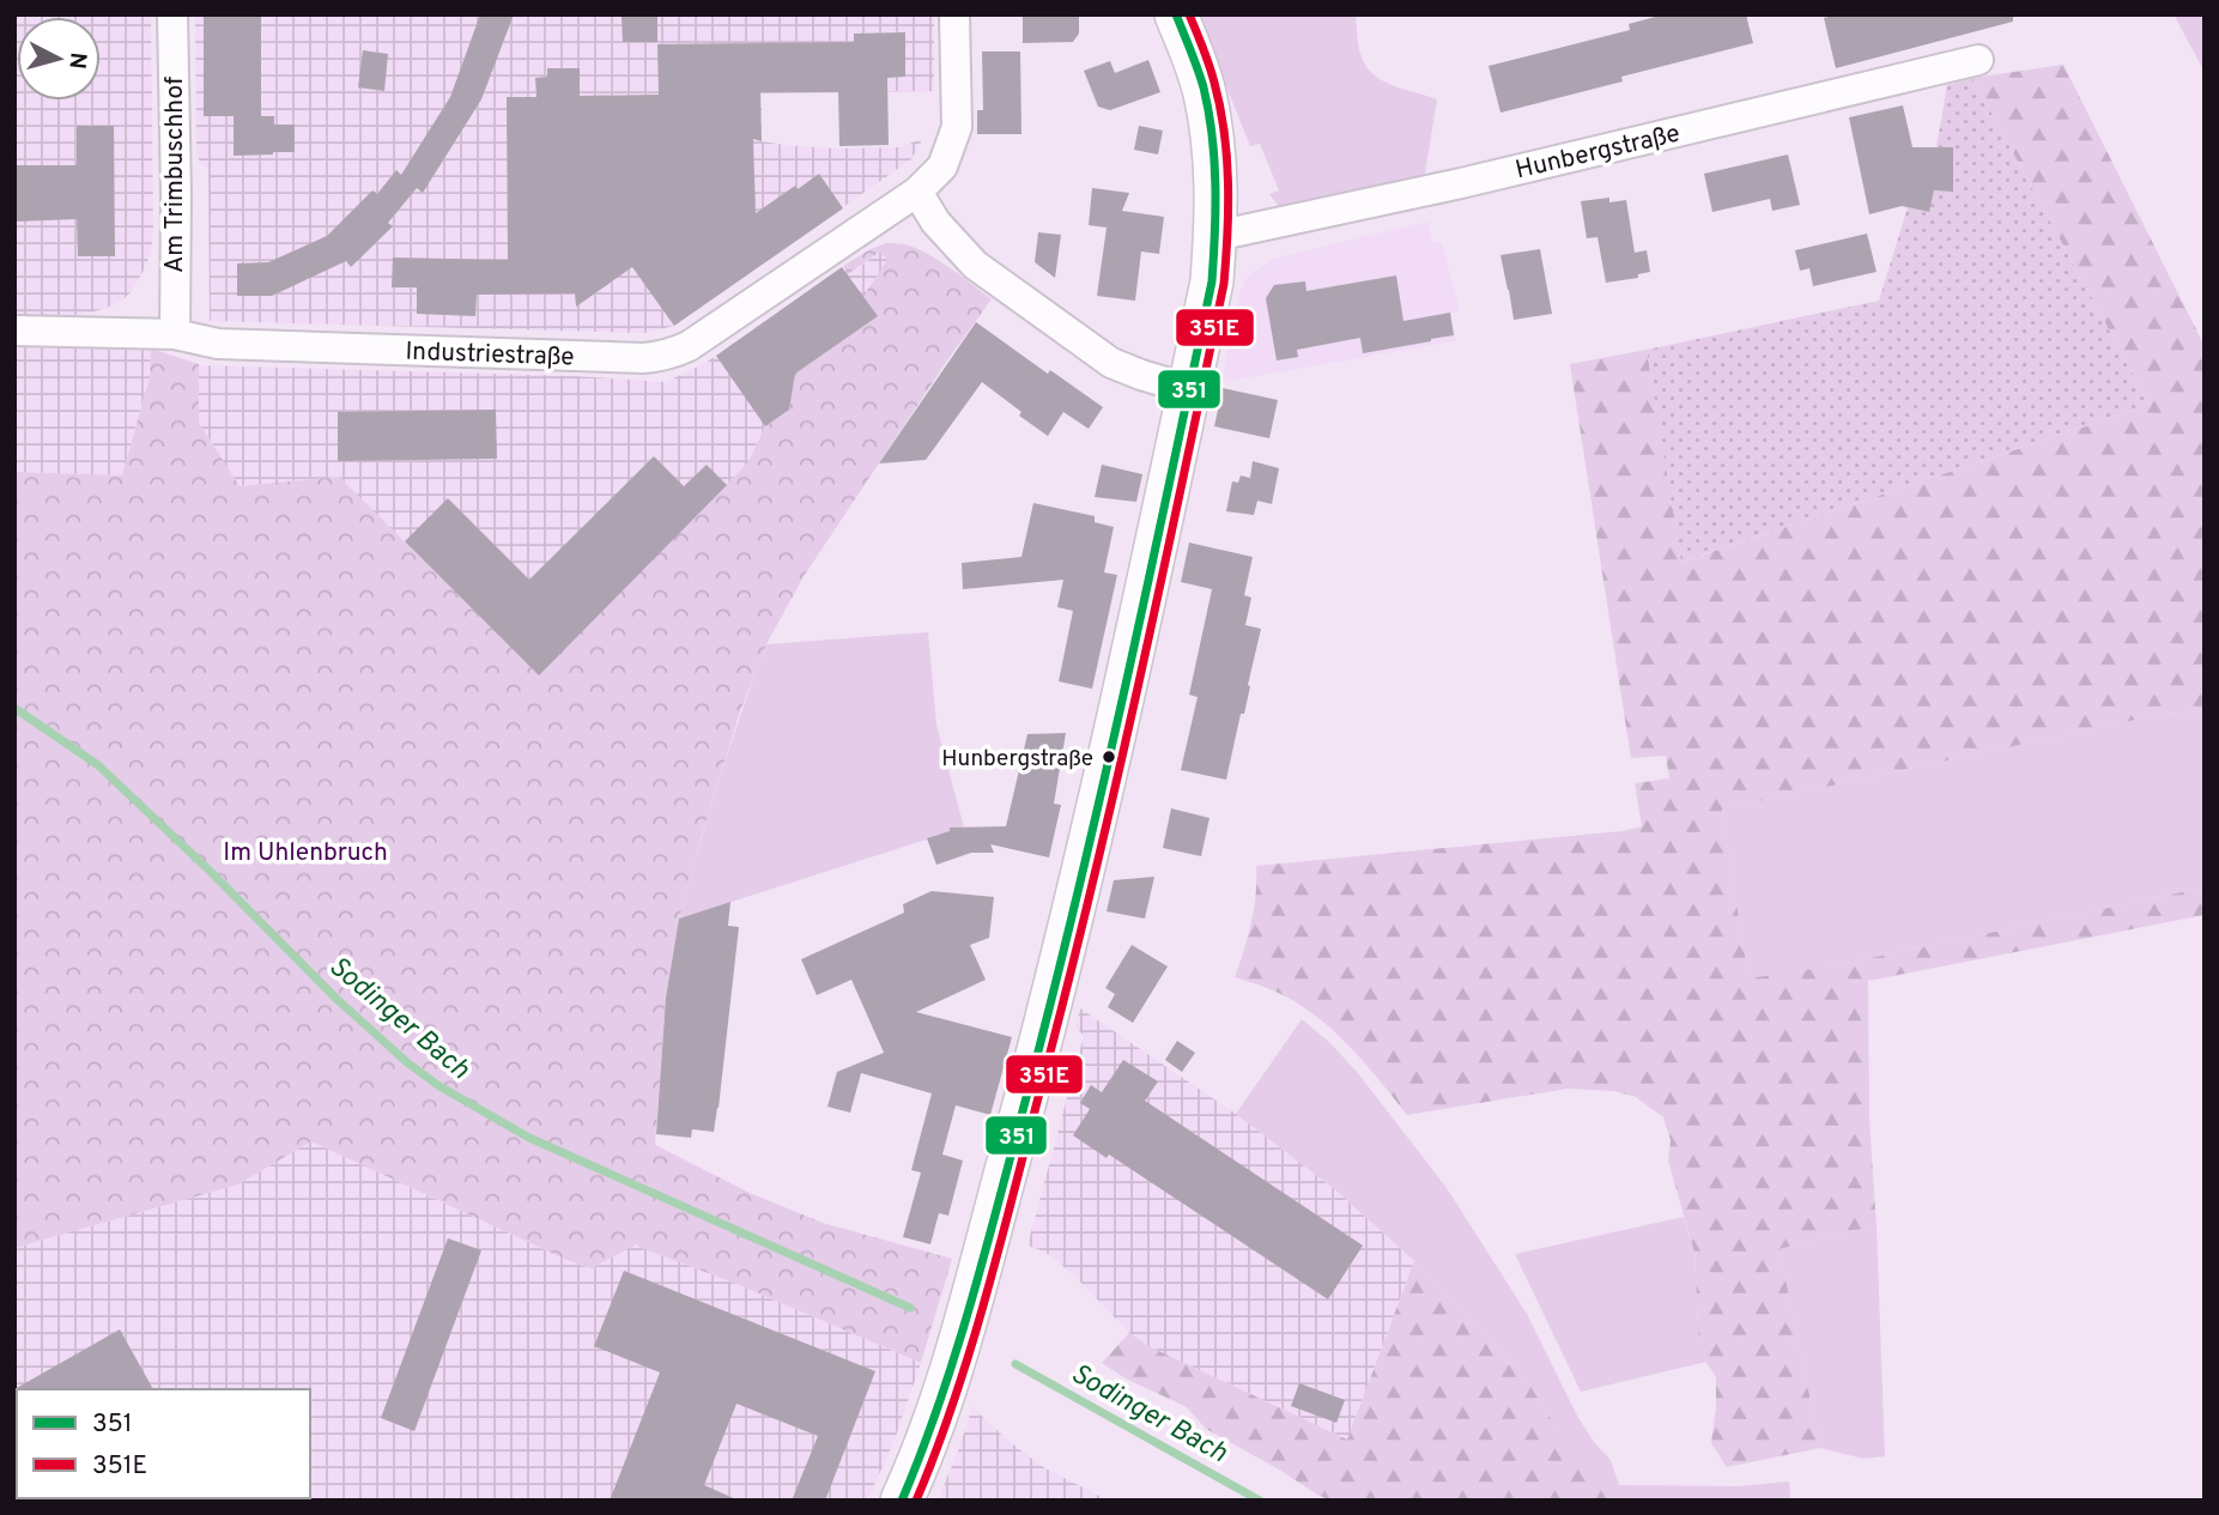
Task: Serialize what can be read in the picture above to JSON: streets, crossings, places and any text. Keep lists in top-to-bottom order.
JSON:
{
  "streets": {
    "street": ["Hunbergstraße", "Am Trimbuschhof", "Industriestraße"]
  },
  "crossings": [
    ["Am Trimbuschhof", "Industriestraße"]
  ],
  "water": ["Sodinger Bach"],
  "parks": ["Im Uhlenbruch"],
  "places": ["Hunbergstraße"],
  "lines": ["transit line 351", "transit line 351E"],
  "legend": ["351", "351E"],
  "north": "right"
}
